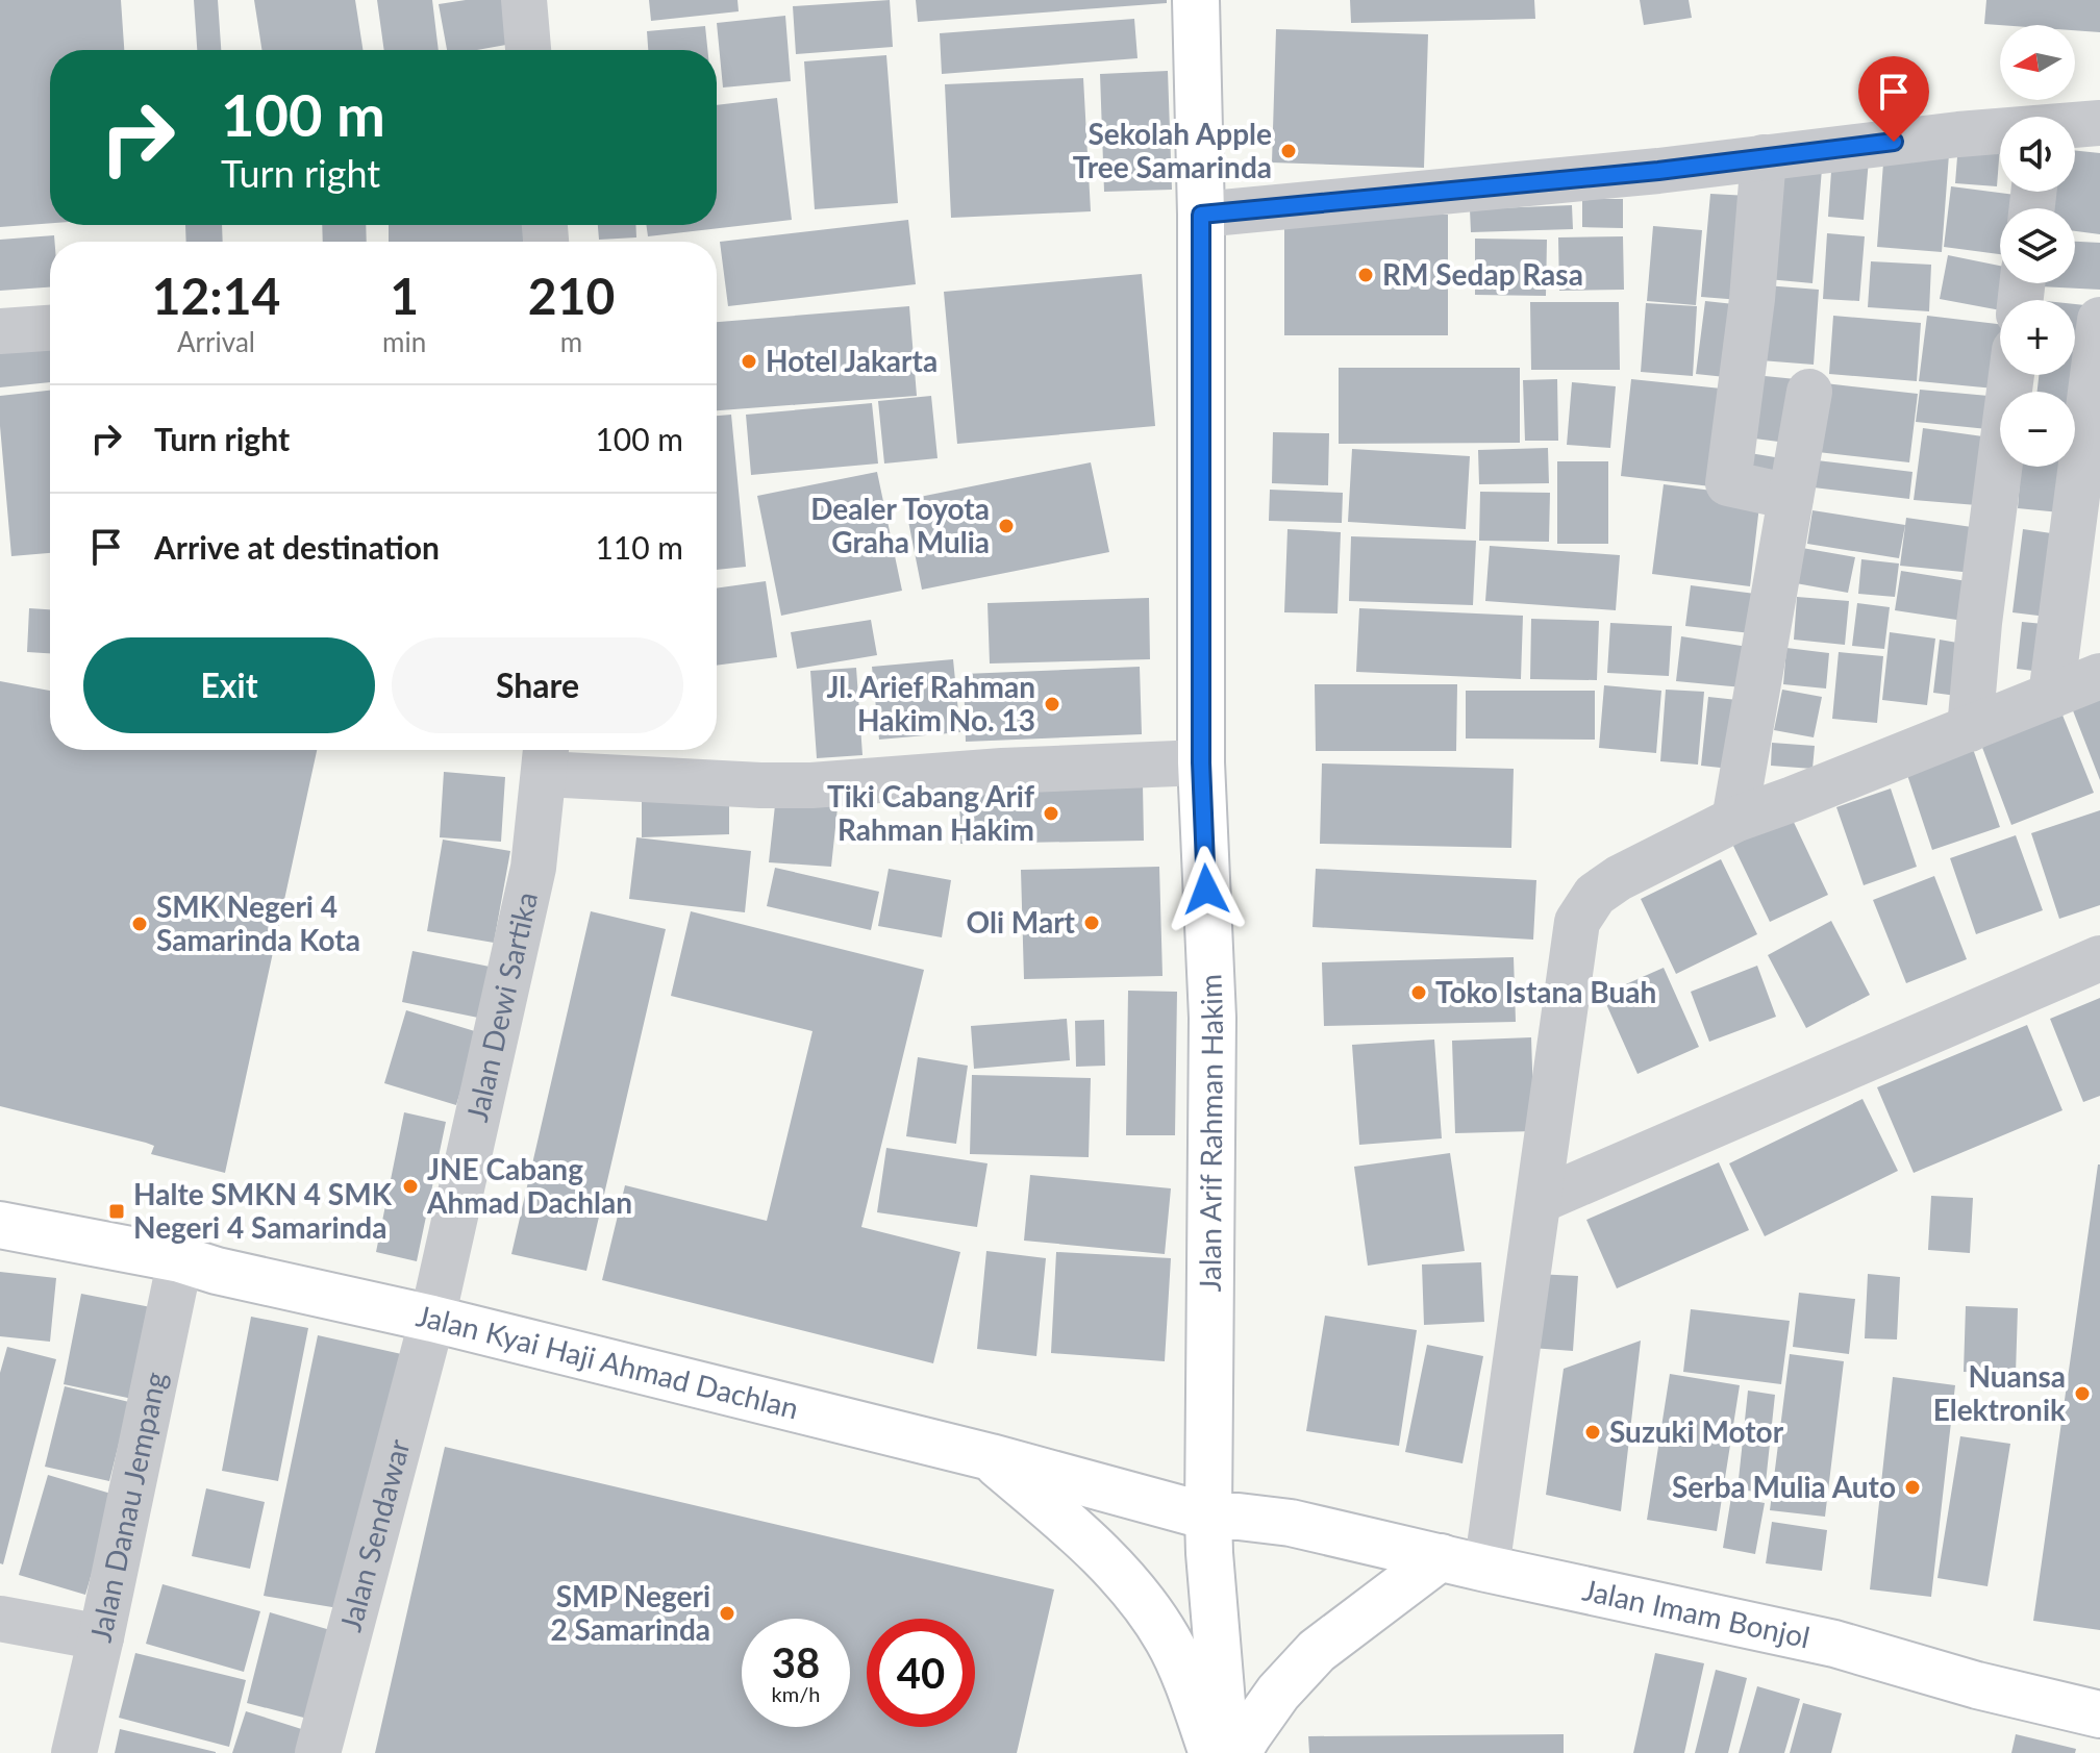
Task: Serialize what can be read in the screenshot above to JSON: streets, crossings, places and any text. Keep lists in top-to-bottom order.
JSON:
{
  "streets": {
    "street": [
      "Jalan Dewi Sartika",
      "Jalan Arif Rahman Hakim",
      "Jalan Kyai Haji Ahmad Dachlan",
      "Jalan Danau Jempang",
      "Jalan Sendawar",
      "Jalan Imam Bonjol"
    ]
  },
  "crossings": [
    ["Jalan Dewi Sartika", "Jalan Kyai Haji Ahmad Dachlan"],
    ["Jalan Dewi Sartika", "Jalan Sendawar"],
    ["Jalan Arif Rahman Hakim", "Jalan Kyai Haji Ahmad Dachlan"],
    ["Jalan Kyai Haji Ahmad Dachlan", "Jalan Danau Jempang"],
    ["Jalan Kyai Haji Ahmad Dachlan", "Jalan Sendawar"],
    ["Jalan Kyai Haji Ahmad Dachlan", "Jalan Imam Bonjol"]
  ],
  "places": {
    "other": [
      "Sekolah Apple Tree Samarinda",
      "RM Sedap Rasa",
      "Hotel Jakarta",
      "Dealer Toyota Graha Mulia",
      "Jl. Arief Rahman Hakim No. 13",
      "Tiki Cabang Arif Rahman Hakim",
      "Oli Mart",
      "SMK Negeri 4 Samarinda Kota",
      "Toko Istana Buah",
      "JNE Cabang Ahmad Dachlan",
      "Nuansa Elektronik",
      "Suzuki Motor",
      "Serba Mulia Auto",
      "SMP Negeri 2 Samarinda"
    ],
    "transit": ["Halte SMKN 4 SMK Negeri 4 Samarinda"]
  },
  "north": "left",
  "page": {
    "map_buttons": ["+", "−"],
    "turn": ["100 m", "Turn right"],
    "eta": [
      "12:14",
      "Arrival",
      "1",
      "min",
      "210",
      "m"
    ],
    "list": [
      {
        "name": "Turn right",
        "value": "100 m"
      },
      {
        "name": "Arrive at destination",
        "value": "110 m"
      }
    ],
    "buttons": ["Exit", "Share"],
    "speed": "38 km/h",
    "limit": "40"
  }
}
